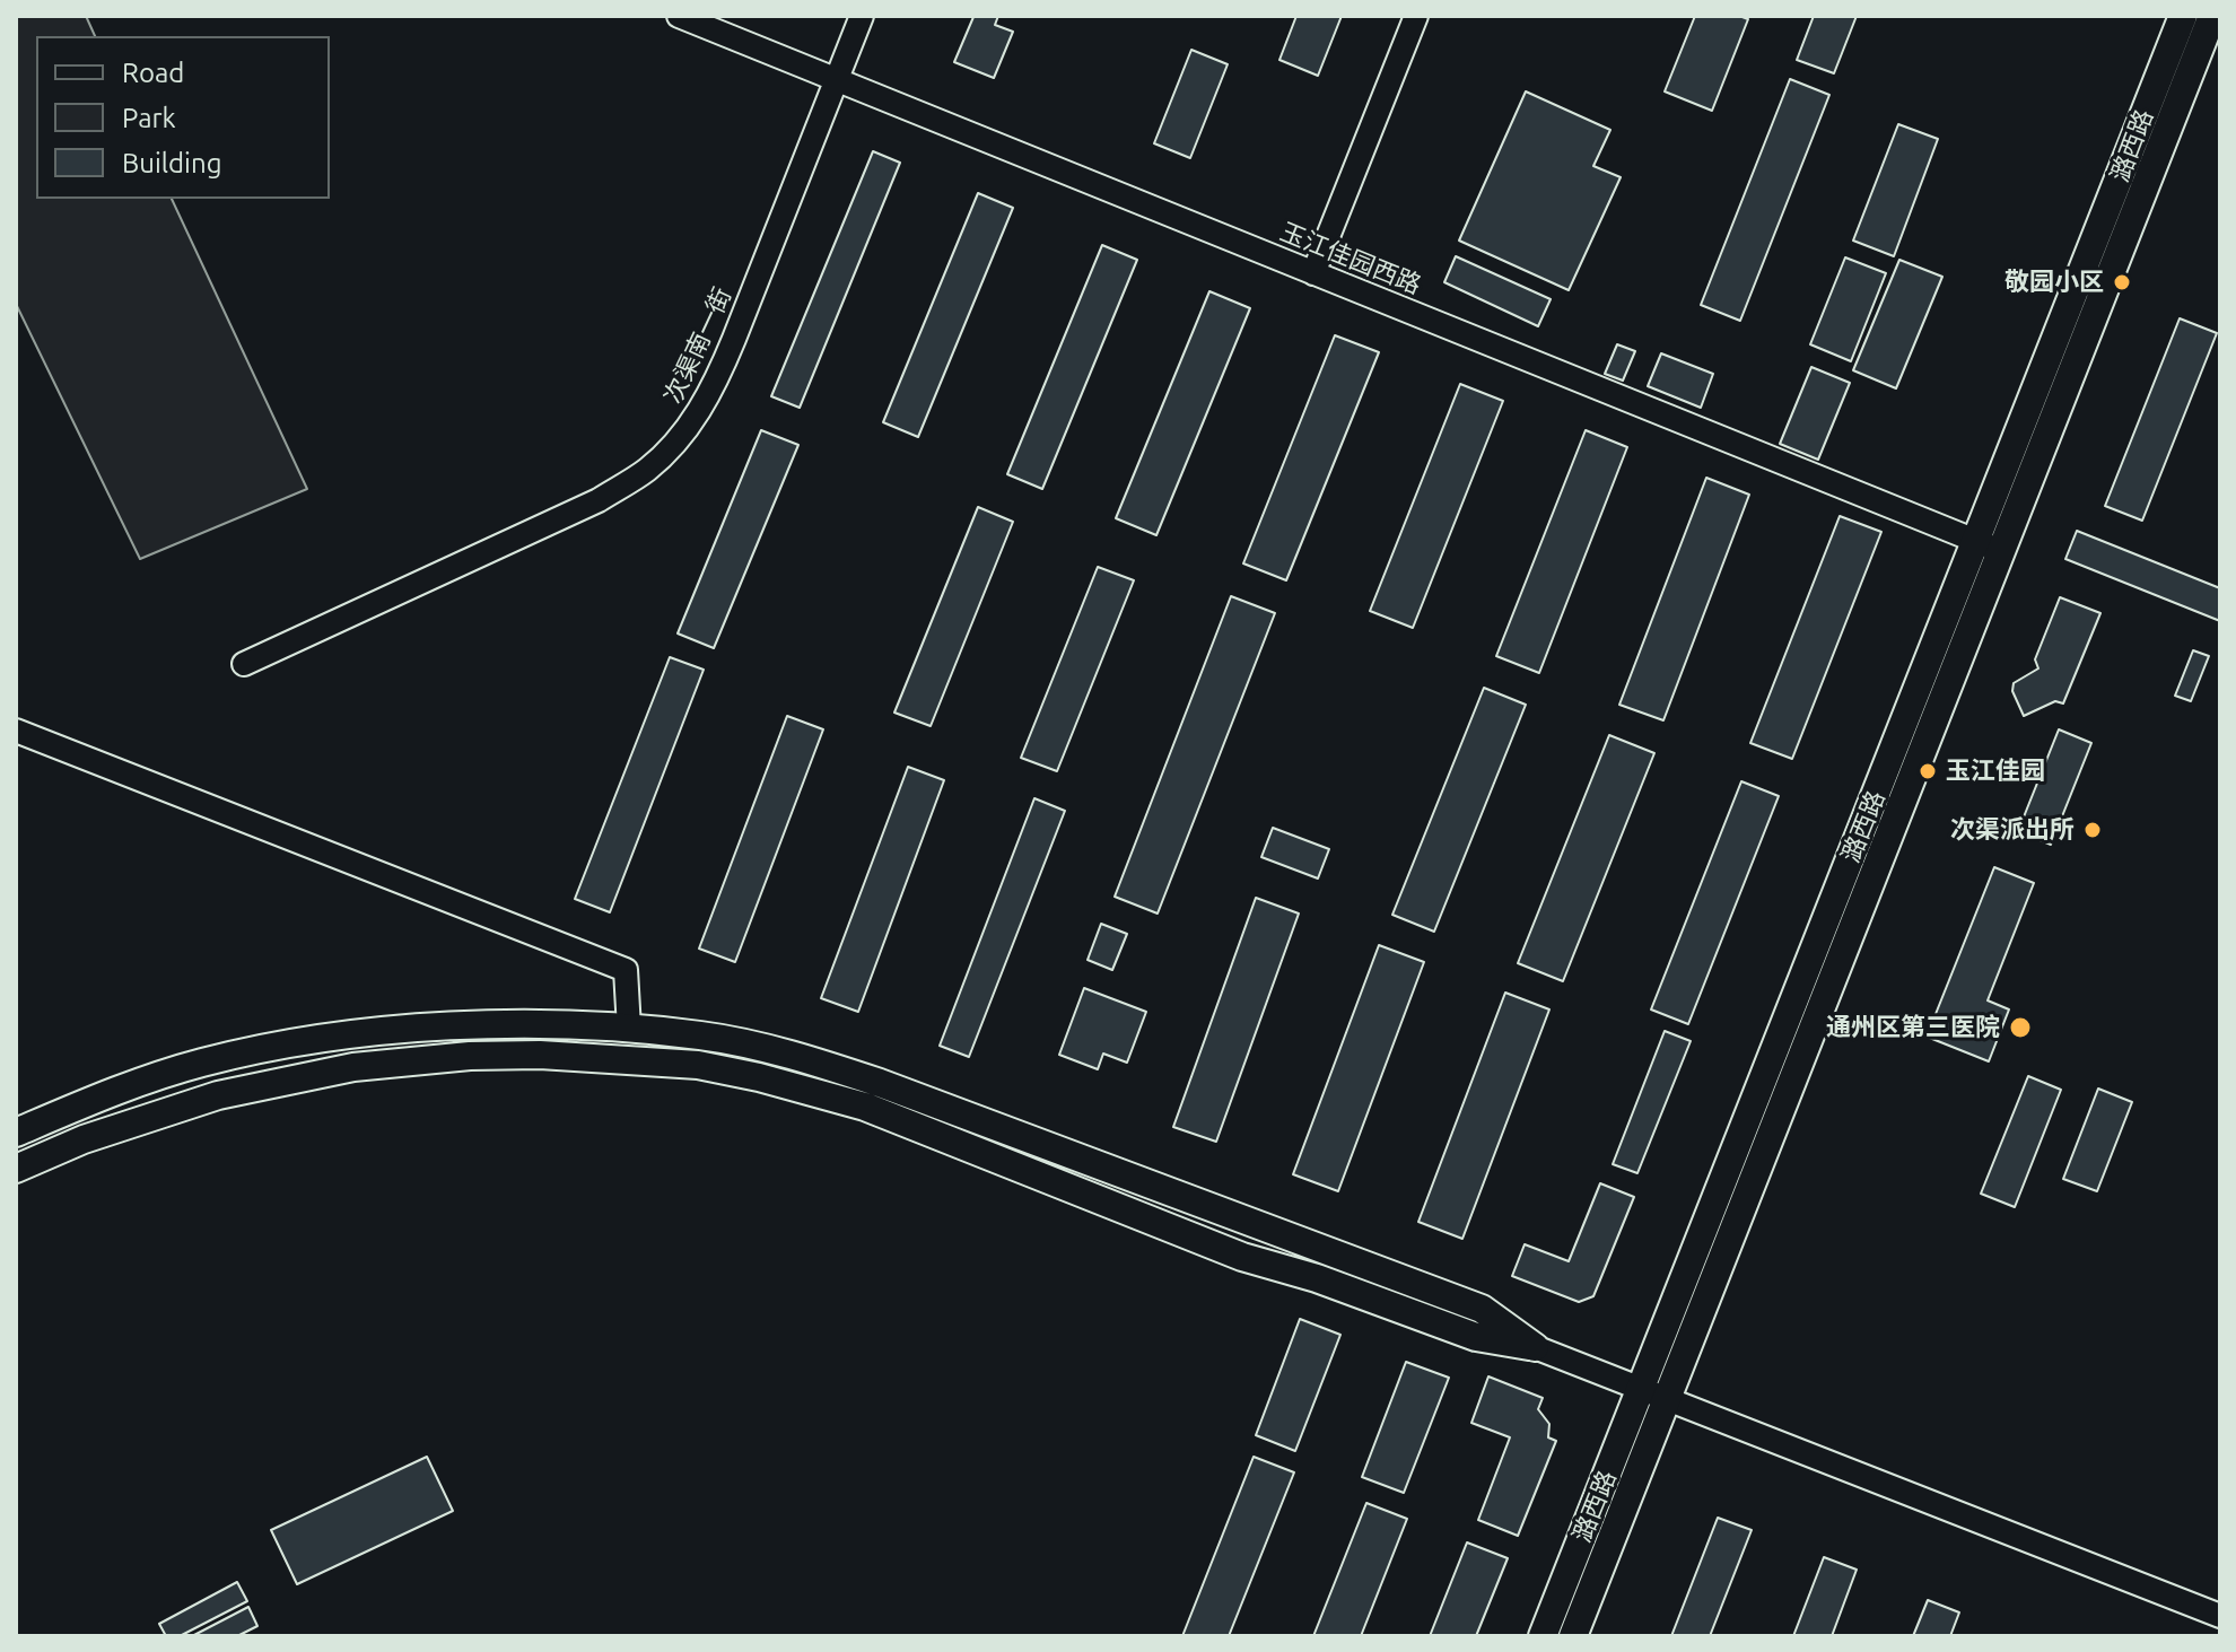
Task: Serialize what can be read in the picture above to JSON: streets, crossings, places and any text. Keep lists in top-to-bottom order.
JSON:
{
  "streets": {
    "main road": ["潞西路"],
    "street": ["玉江佳园西路", "次渠南一街"]
  },
  "crossings": [
    ["潞西路", "玉江佳园西路"],
    ["玉江佳园西路", "次渠南一街"]
  ],
  "places": [
    "敬园小区",
    "玉江佳园",
    "次渠派出所",
    "通州区第三医院"
  ],
  "legend": ["Road", "Park", "Building"]
}
